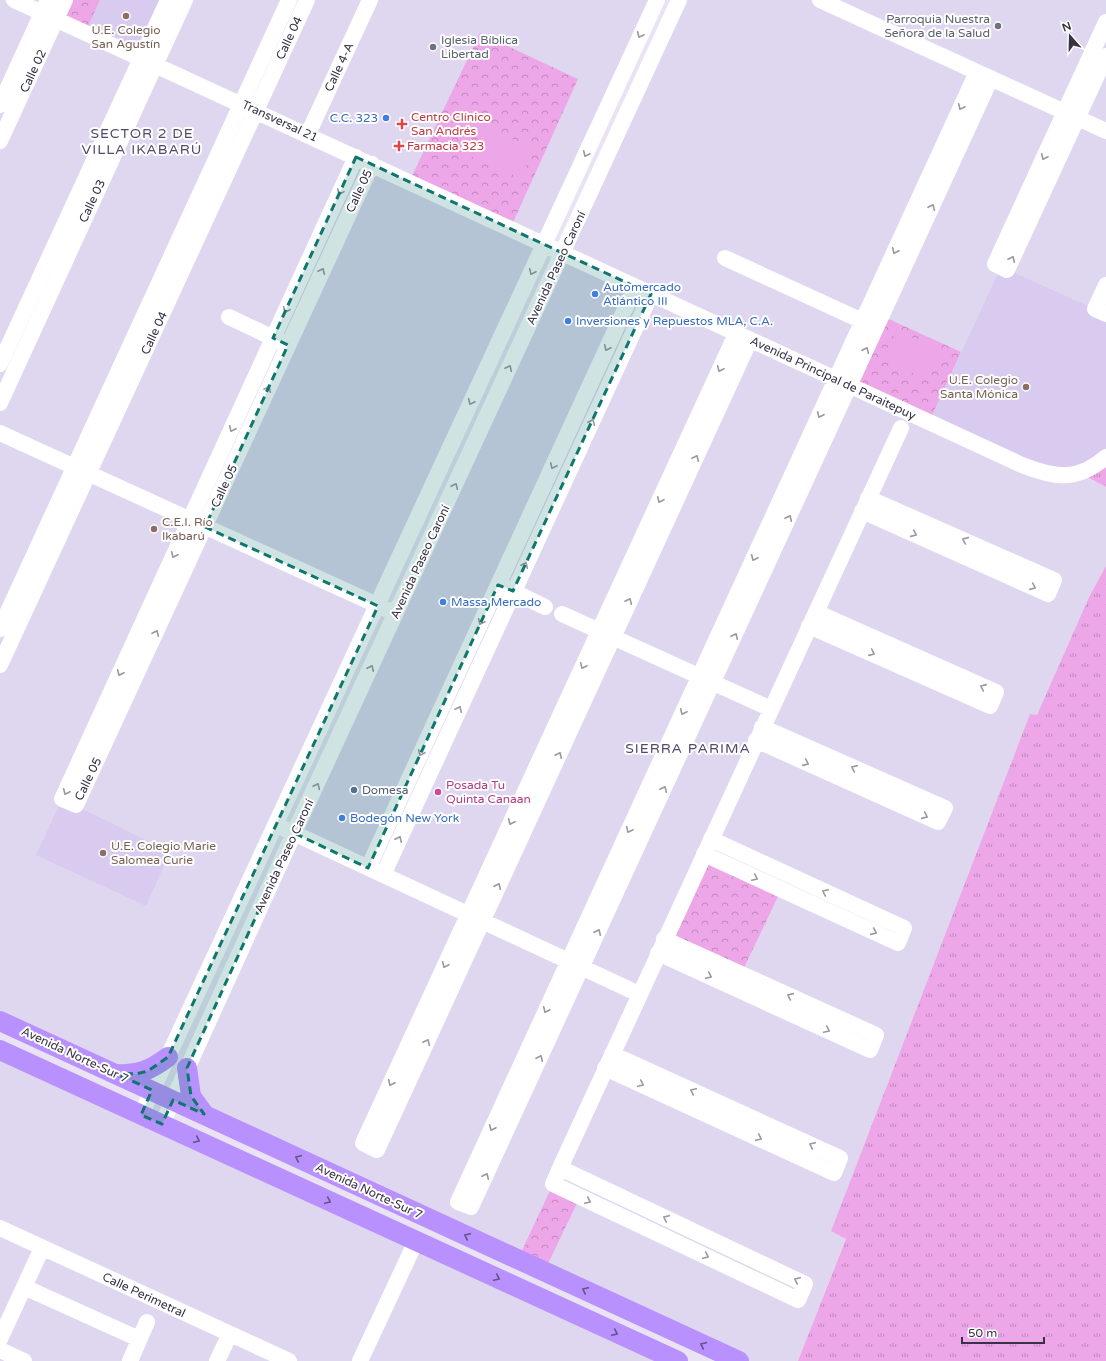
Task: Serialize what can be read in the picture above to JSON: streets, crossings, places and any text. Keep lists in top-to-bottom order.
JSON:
{
  "streets": {
    "main road": ["Avenida Norte-Sur 7"],
    "street": [
      "Calle 04",
      "Calle 4-A",
      "Calle 02",
      "Transversal 21",
      "Calle 05",
      "Calle 03",
      "Avenida Paseo Caroní",
      "Avenida Principal de Paraitepuy",
      "Calle Perimetral"
    ]
  },
  "crossings": [
    ["Calle 04", "Transversal 21"],
    ["Calle 4-A", "Transversal 21"],
    ["Calle 02", "Transversal 21"],
    ["Transversal 21", "Calle 05"],
    ["Transversal 21", "Calle 03"],
    ["Transversal 21", "Avenida Paseo Caroní"],
    ["Transversal 21", "Avenida Principal de Paraitepuy"],
    ["Avenida Paseo Caroní", "Avenida Principal de Paraitepuy"],
    ["Avenida Paseo Caroní", "Avenida Norte-Sur 7"]
  ],
  "districts": ["SECTOR 2 DE VILLA IKABARÚ", "SIERRA PARIMA"],
  "places": {
    "other": [
      "U.E. Colegio San Agustín",
      "Parroquia Nuestra Señora de la Salud",
      "Iglesia Bíblica Libertad",
      "C.C. 323",
      "Automercado Atlántico III",
      "Inversiones y Repuestos MLA, C.A.",
      "U.E. Colegio Santa Mónica",
      "C.E.I. Río Ikabarú",
      "Massa Mercado",
      "Domesa",
      "Posada Tu Quinta Canaan",
      "Bodegón New York",
      "U.E. Colegio Marie Salomea Curie"
    ],
    "health": ["Centro Clínico San Andrés", "Farmacia 323"]
  },
  "scale_bar": "50 m",
  "north": "top"
}
